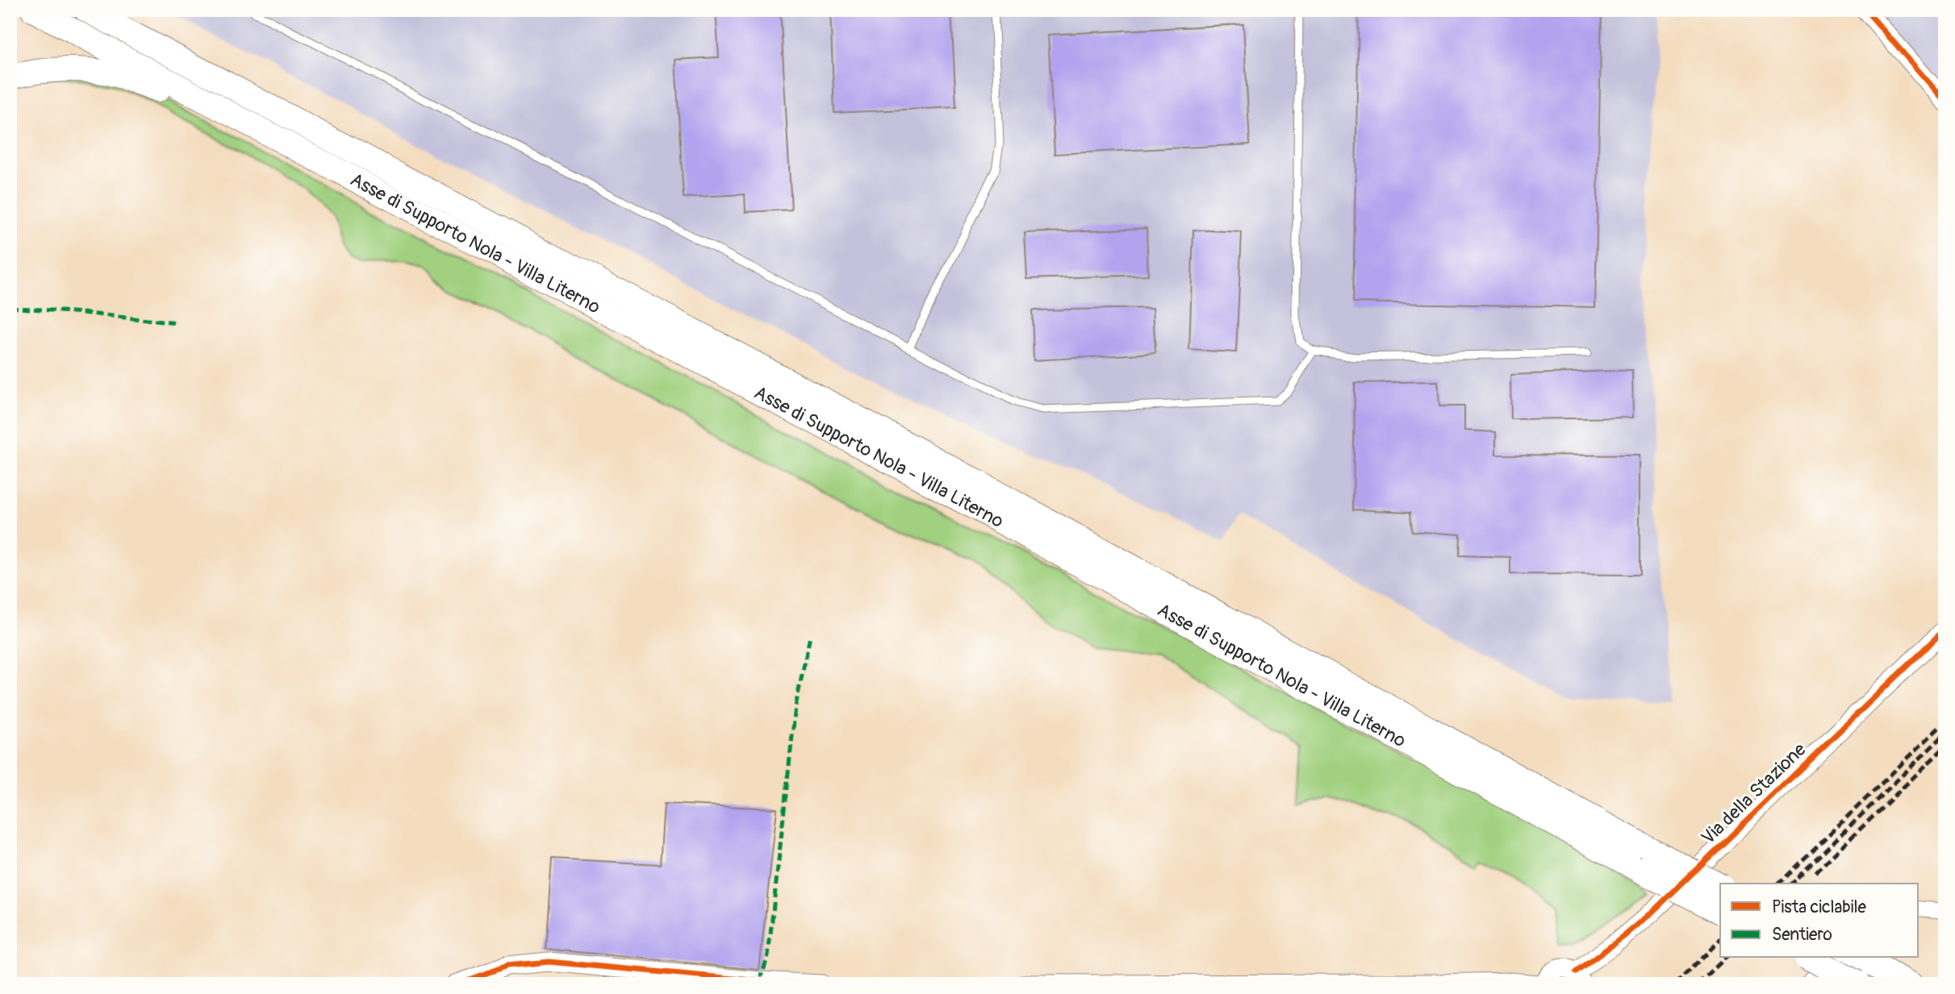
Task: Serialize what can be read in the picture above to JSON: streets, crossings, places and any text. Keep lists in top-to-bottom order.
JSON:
{
  "streets": {
    "highway": ["Asse di Supporto Nola - Villa Literno"],
    "street": ["Via della Stazione"]
  },
  "legend": ["Pista ciclabile", "Sentiero"]
}
